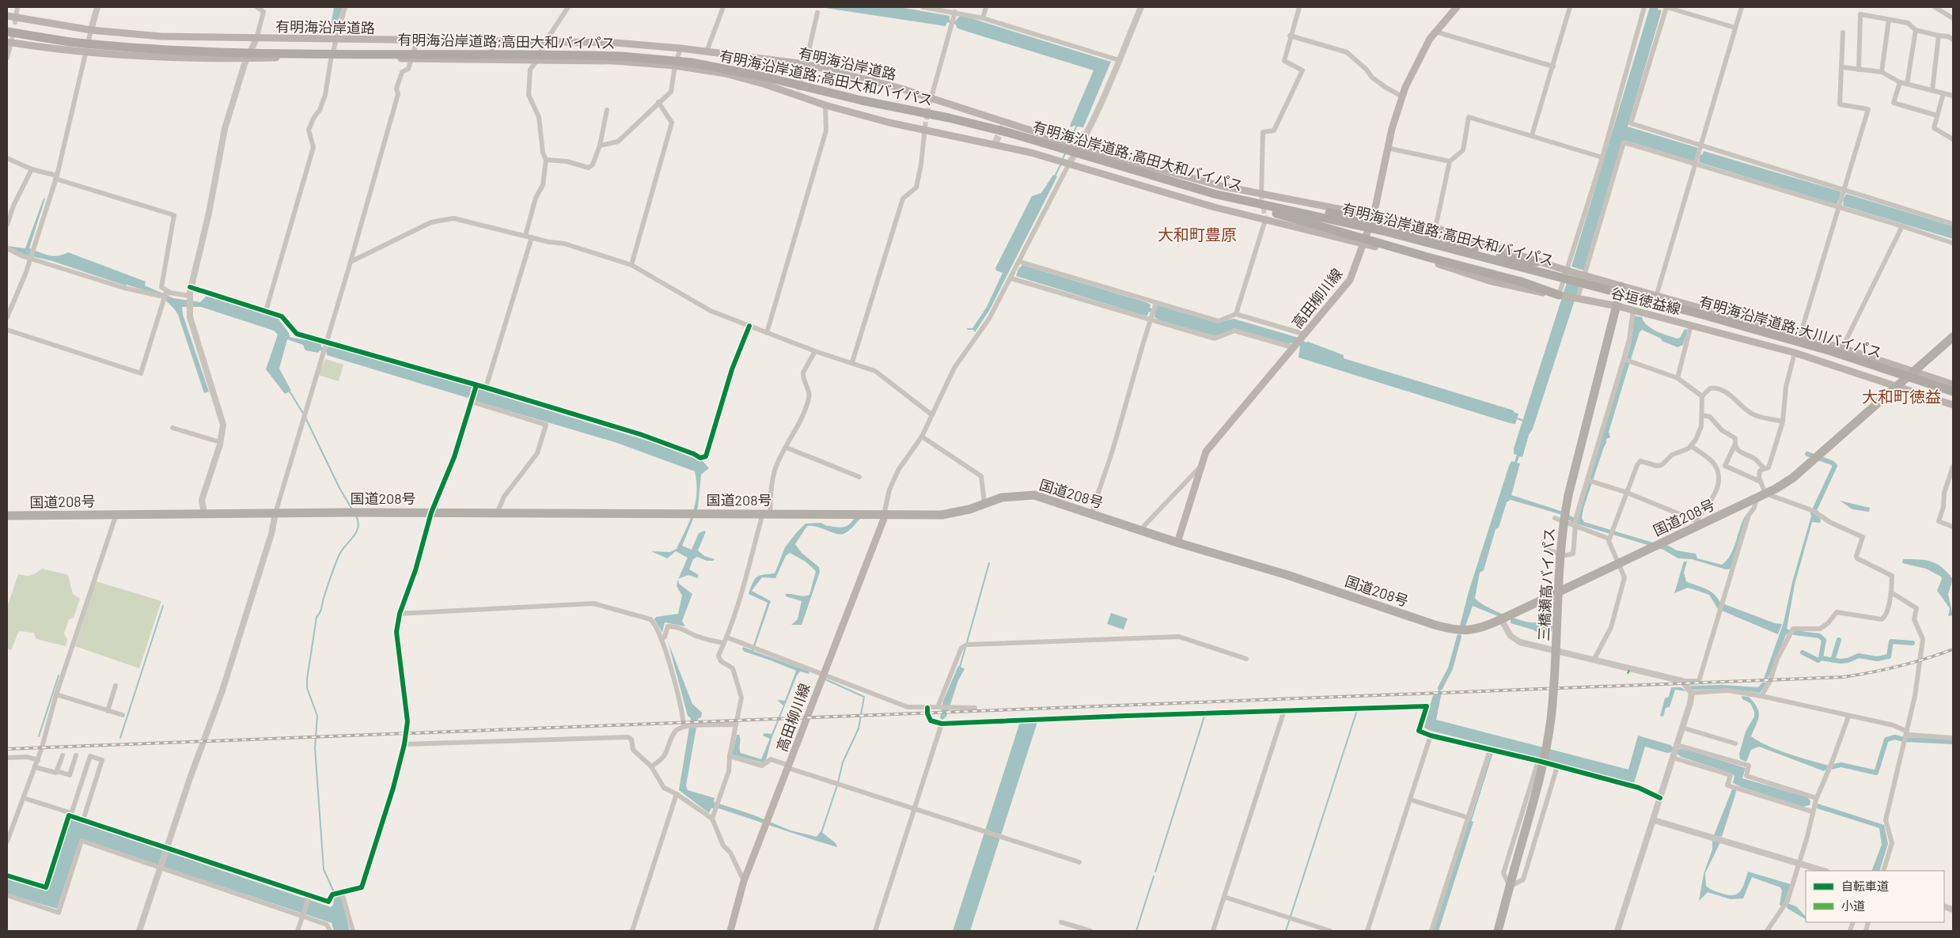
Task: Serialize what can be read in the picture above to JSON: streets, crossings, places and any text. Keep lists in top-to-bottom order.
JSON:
{
  "streets": {
    "highway": [
      "有明海沿岸道路;高田大和バイパス",
      "有明海沿岸道路;大川バイパス",
      "国道208号",
      "三橋瀬高バイパス"
    ],
    "main road": ["有明海沿岸道路", "高田柳川線", "谷垣徳益線"]
  },
  "crossings": [
    ["有明海沿岸道路;高田大和バイパス", "谷垣徳益線"],
    ["有明海沿岸道路;高田大和バイパス", "有明海沿岸道路;大川バイパス"],
    ["有明海沿岸道路;高田大和バイパス", "三橋瀬高バイパス"],
    ["高田柳川線", "国道208号"],
    ["谷垣徳益線", "有明海沿岸道路;大川バイパス"],
    ["谷垣徳益線", "国道208号"],
    ["谷垣徳益線", "三橋瀬高バイパス"],
    ["有明海沿岸道路;大川バイパス", "三橋瀬高バイパス"]
  ],
  "districts": ["大和町豊原", "大和町徳益"],
  "legend": ["自転車道", "小道"]
}
